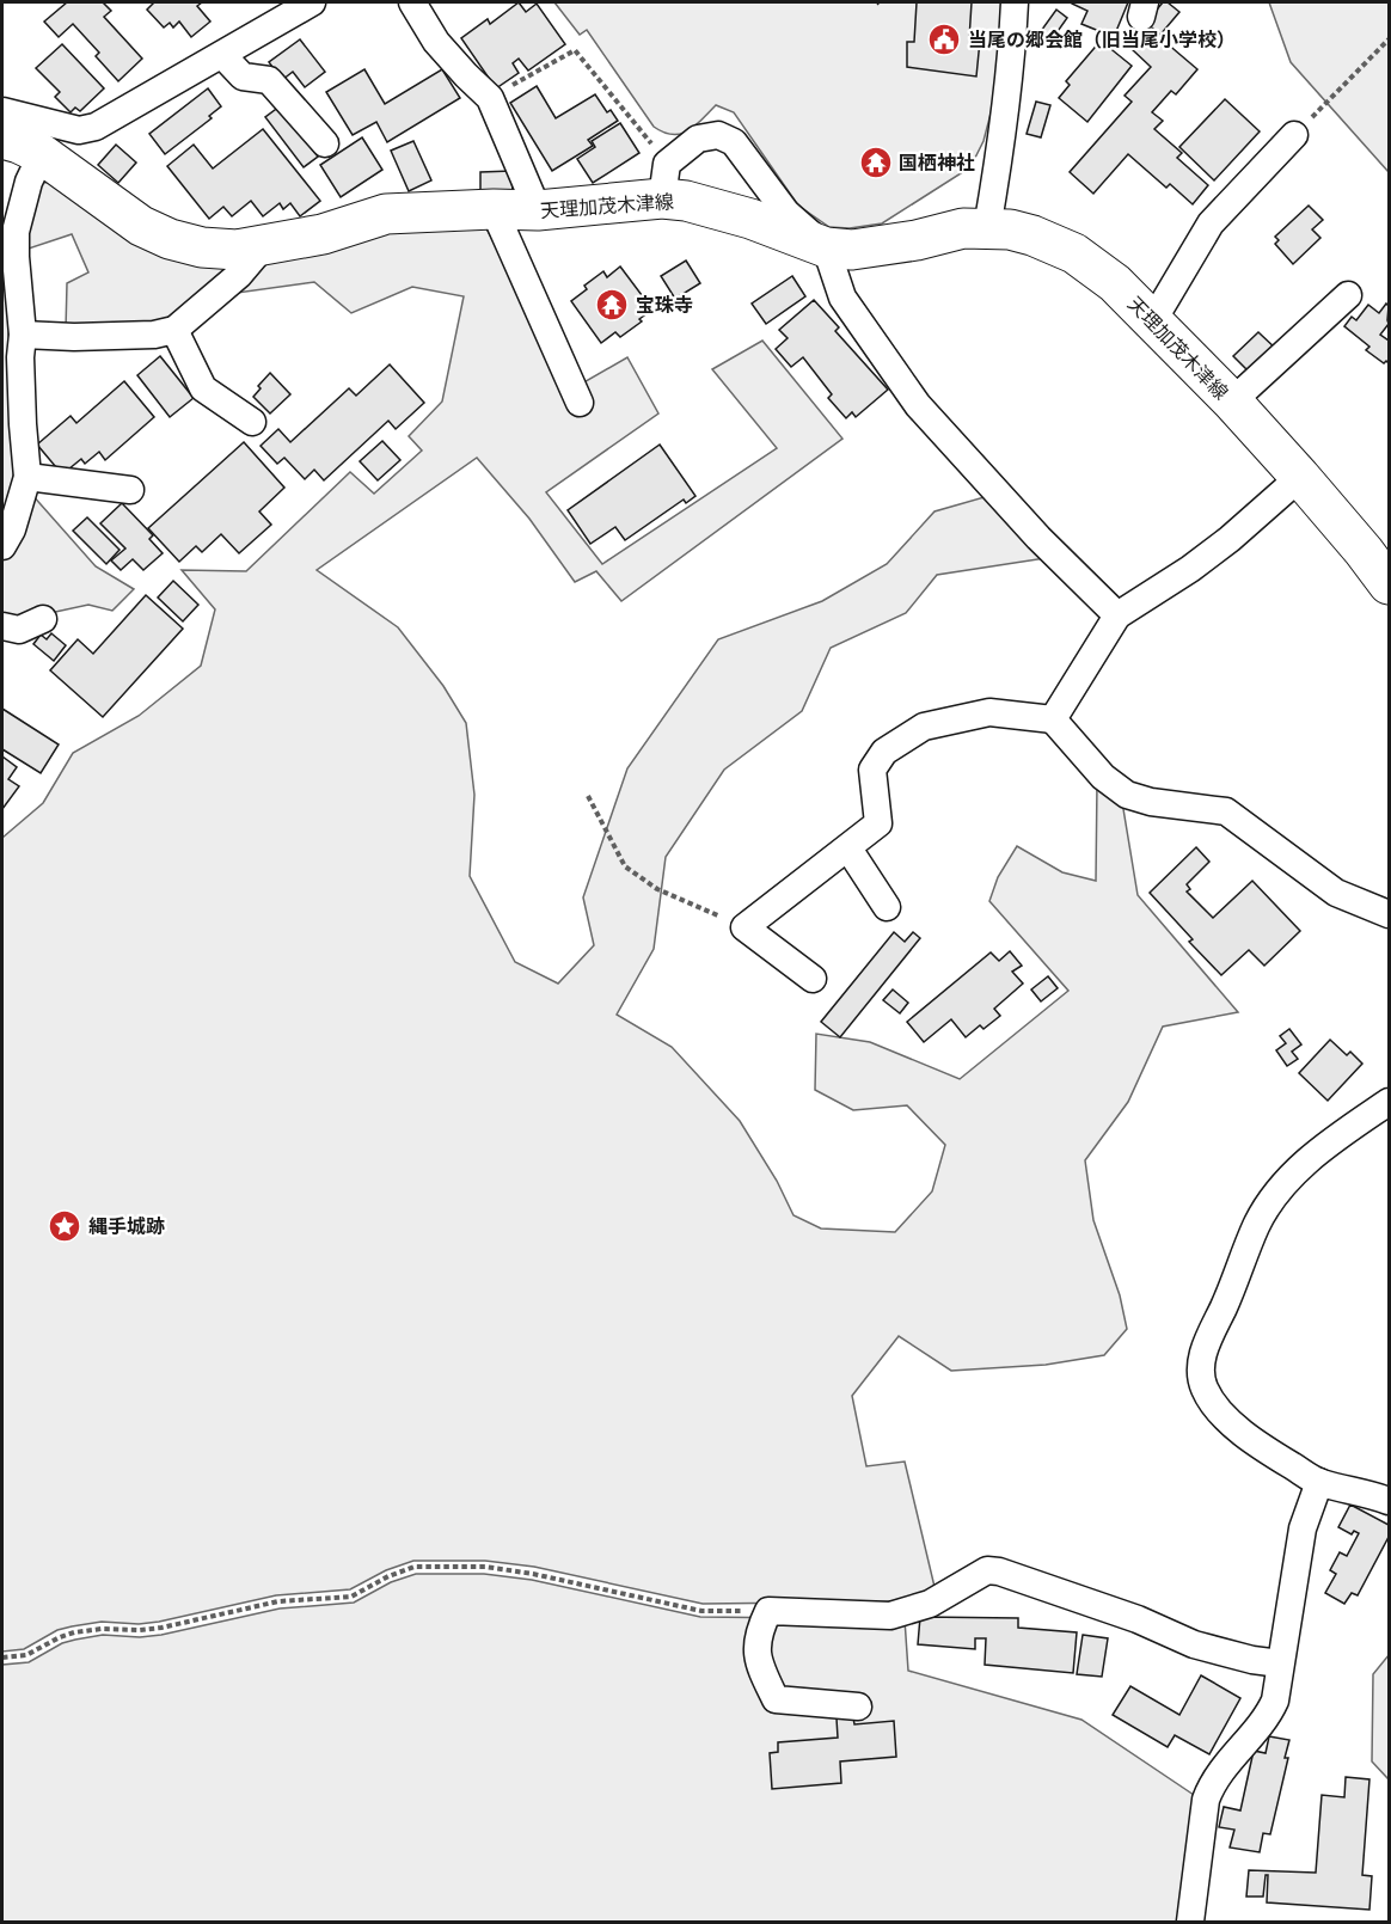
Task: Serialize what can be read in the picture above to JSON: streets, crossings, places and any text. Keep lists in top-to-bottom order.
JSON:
{
  "streets": {
    "main road": ["天理加茂木津線"]
  },
  "places": {
    "public building": ["当尾の郷会館（旧当尾小学校）"],
    "temple": ["国栖神社", "宝珠寺"],
    "place": ["縄手城跡"]
  }
}
